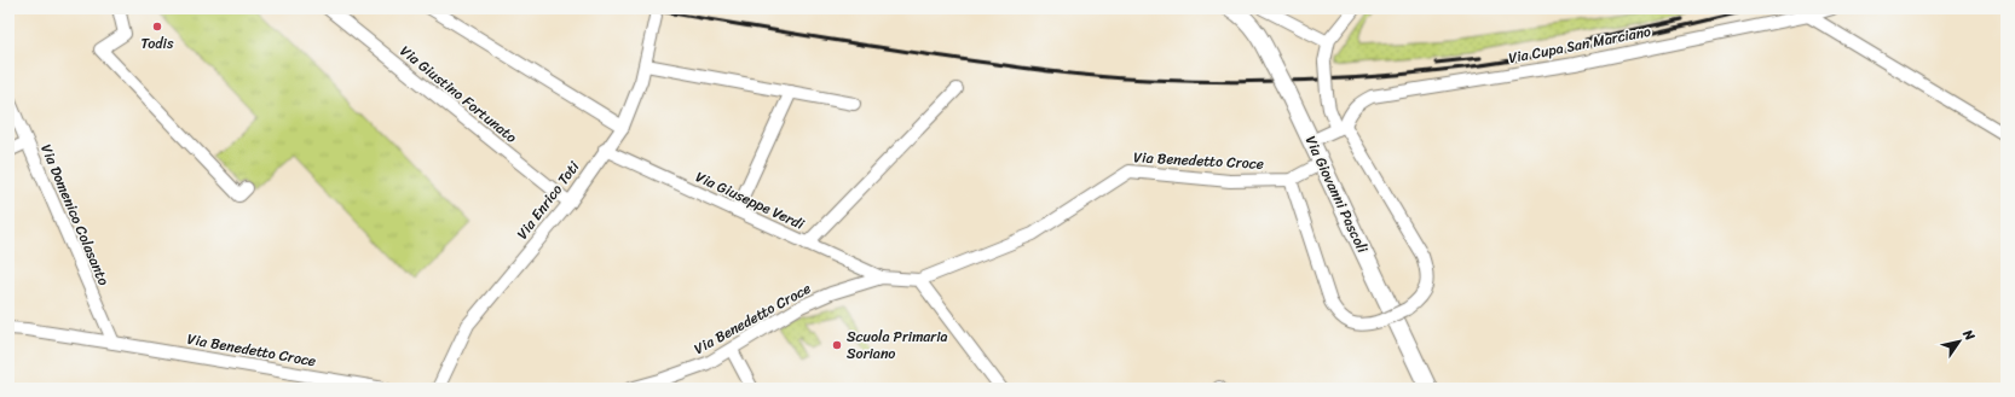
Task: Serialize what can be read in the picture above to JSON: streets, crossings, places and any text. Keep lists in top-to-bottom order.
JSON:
{
  "streets": {
    "street": [
      "Via Cupa San Marciano",
      "Via Giustino Fortunato",
      "Via Benedetto Croce",
      "Via Giovanni Pascoli",
      "Via Enrico Toti",
      "Via Giuseppe Verdi",
      "Via Domenico Colasanto"
    ]
  },
  "crossings": [
    ["Via Giustino Fortunato", "Via Enrico Toti"],
    ["Via Benedetto Croce", "Via Giovanni Pascoli"],
    ["Via Benedetto Croce", "Via Giuseppe Verdi"],
    ["Via Benedetto Croce", "Via Domenico Colasanto"],
    ["Via Enrico Toti", "Via Giuseppe Verdi"]
  ],
  "places": ["Todis", "Scuola Primaria Soriano"],
  "north": "top right"
}
